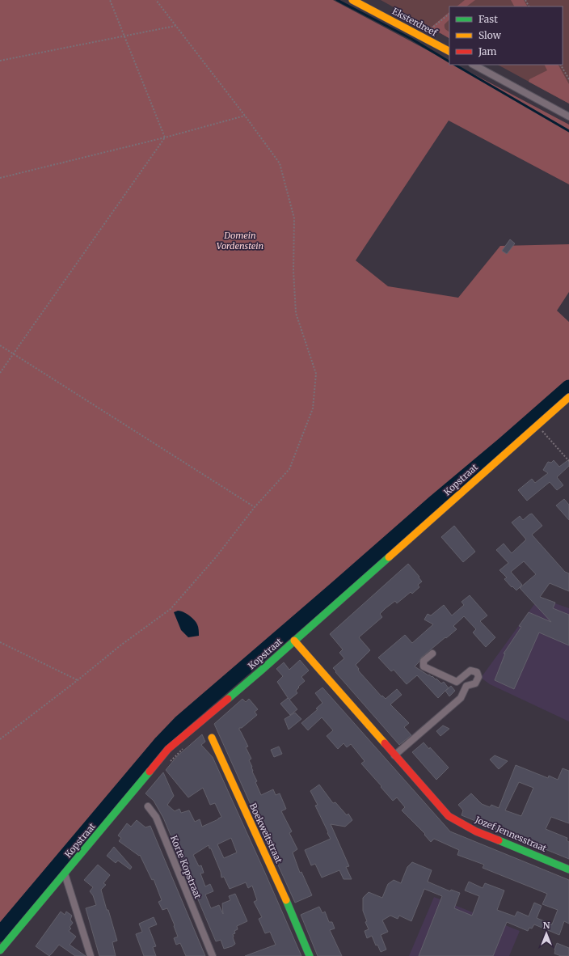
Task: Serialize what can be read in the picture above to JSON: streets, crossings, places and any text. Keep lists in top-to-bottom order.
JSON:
{
  "streets": {
    "main road": [
      "Eksterdreef",
      "Kopstraat",
      "Boekweitstraat",
      "Jozef Jennesstraat"
    ],
    "street": ["Korte Kopstraat"]
  },
  "crossings": [
    ["Kopstraat", "Jozef Jennesstraat"]
  ],
  "parks": ["Domein Vordenstein"],
  "legend": ["Fast", "Slow", "Jam"],
  "north": "top"
}
